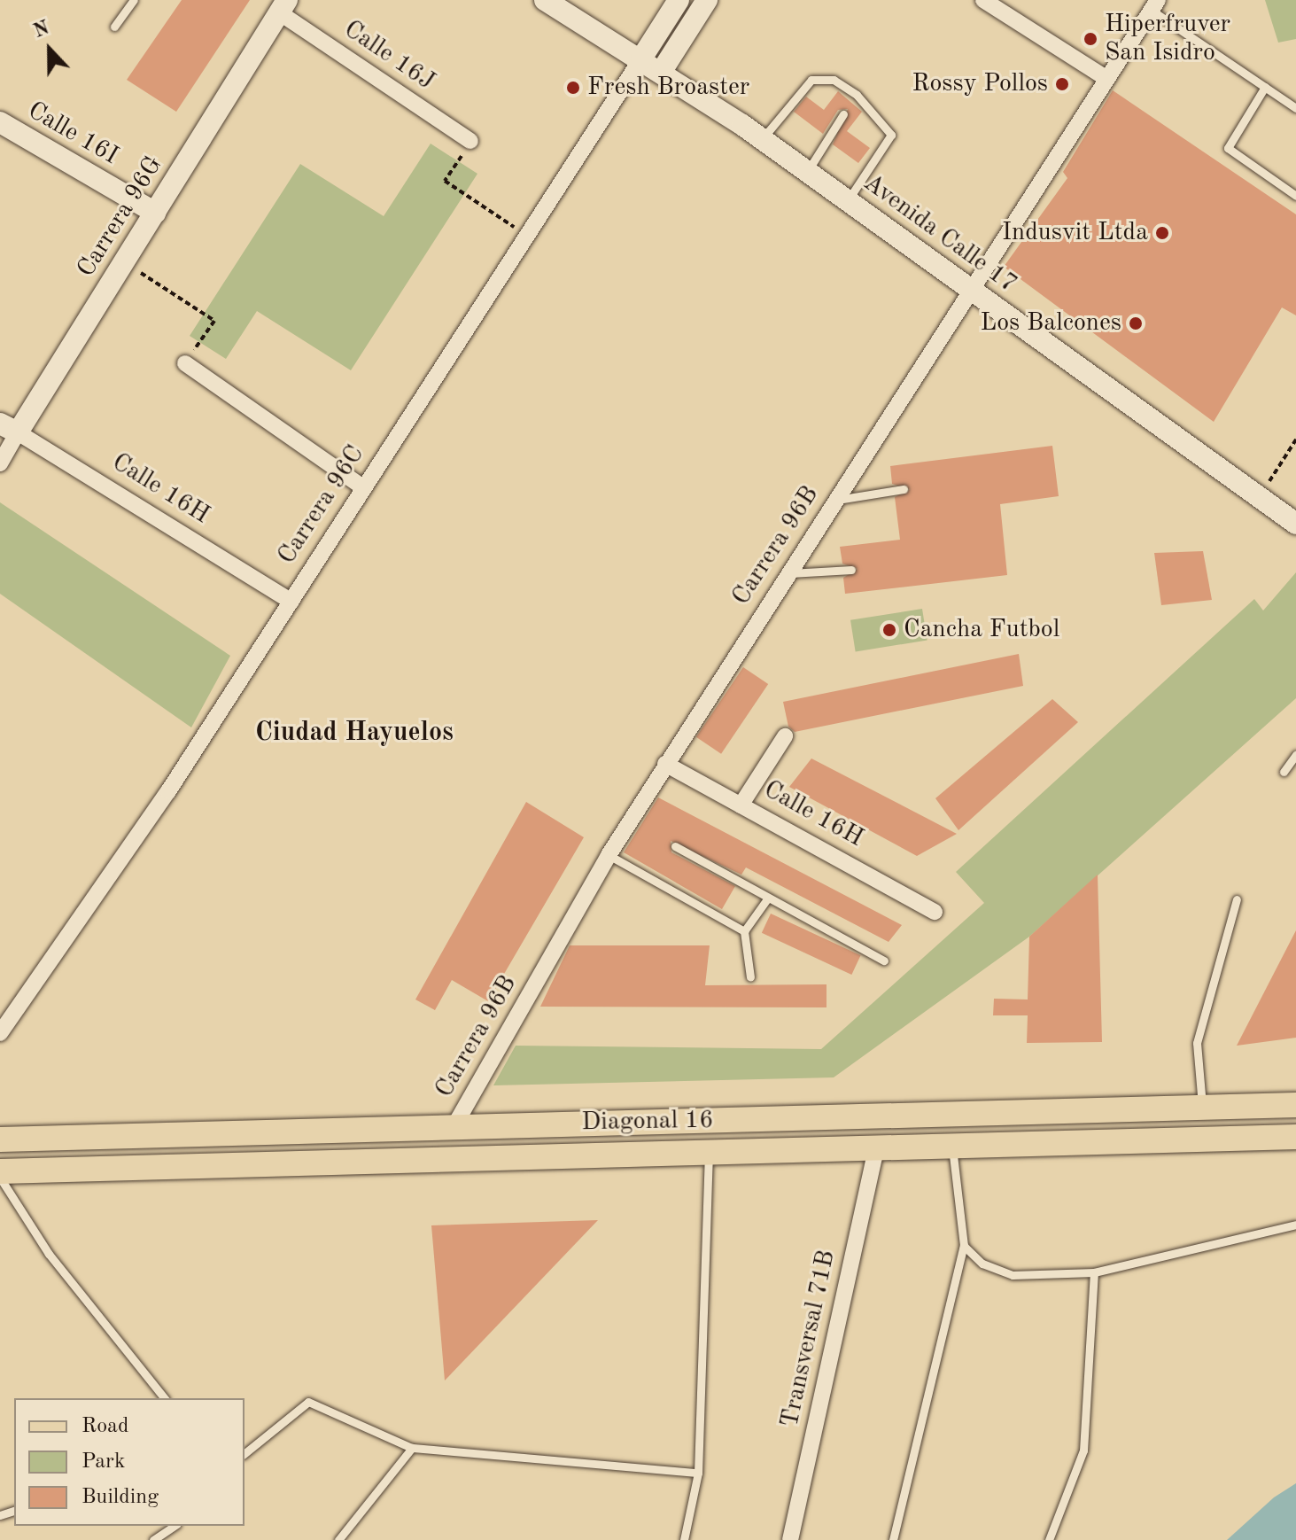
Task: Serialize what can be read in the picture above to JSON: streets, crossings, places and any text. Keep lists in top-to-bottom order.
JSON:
{
  "streets": {
    "main road": [
      "Calle 16I",
      "Carrera 96G",
      "Avenida Calle 17",
      "Carrera 96C",
      "Diagonal 16"
    ],
    "street": [
      "Calle 16J",
      "Calle 16H",
      "Carrera 96B",
      "Transversal 71B"
    ]
  },
  "crossings": [
    ["Calle 16J", "Carrera 96G"],
    ["Calle 16I", "Carrera 96G"],
    ["Carrera 96G", "Calle 16H"],
    ["Avenida Calle 17", "Carrera 96C"],
    ["Avenida Calle 17", "Carrera 96B"],
    ["Calle 16H", "Carrera 96C"],
    ["Calle 16H", "Carrera 96B"],
    ["Carrera 96B", "Diagonal 16"],
    ["Diagonal 16", "Transversal 71B"]
  ],
  "districts": ["Ciudad Hayuelos"],
  "places": [
    "Hiperfruver San Isidro",
    "Rossy Pollos",
    "Fresh Broaster",
    "Indusvit Ltda",
    "Los Balcones",
    "Cancha Futbol"
  ],
  "legend": ["Road", "Park", "Building"],
  "north": "top"
}
